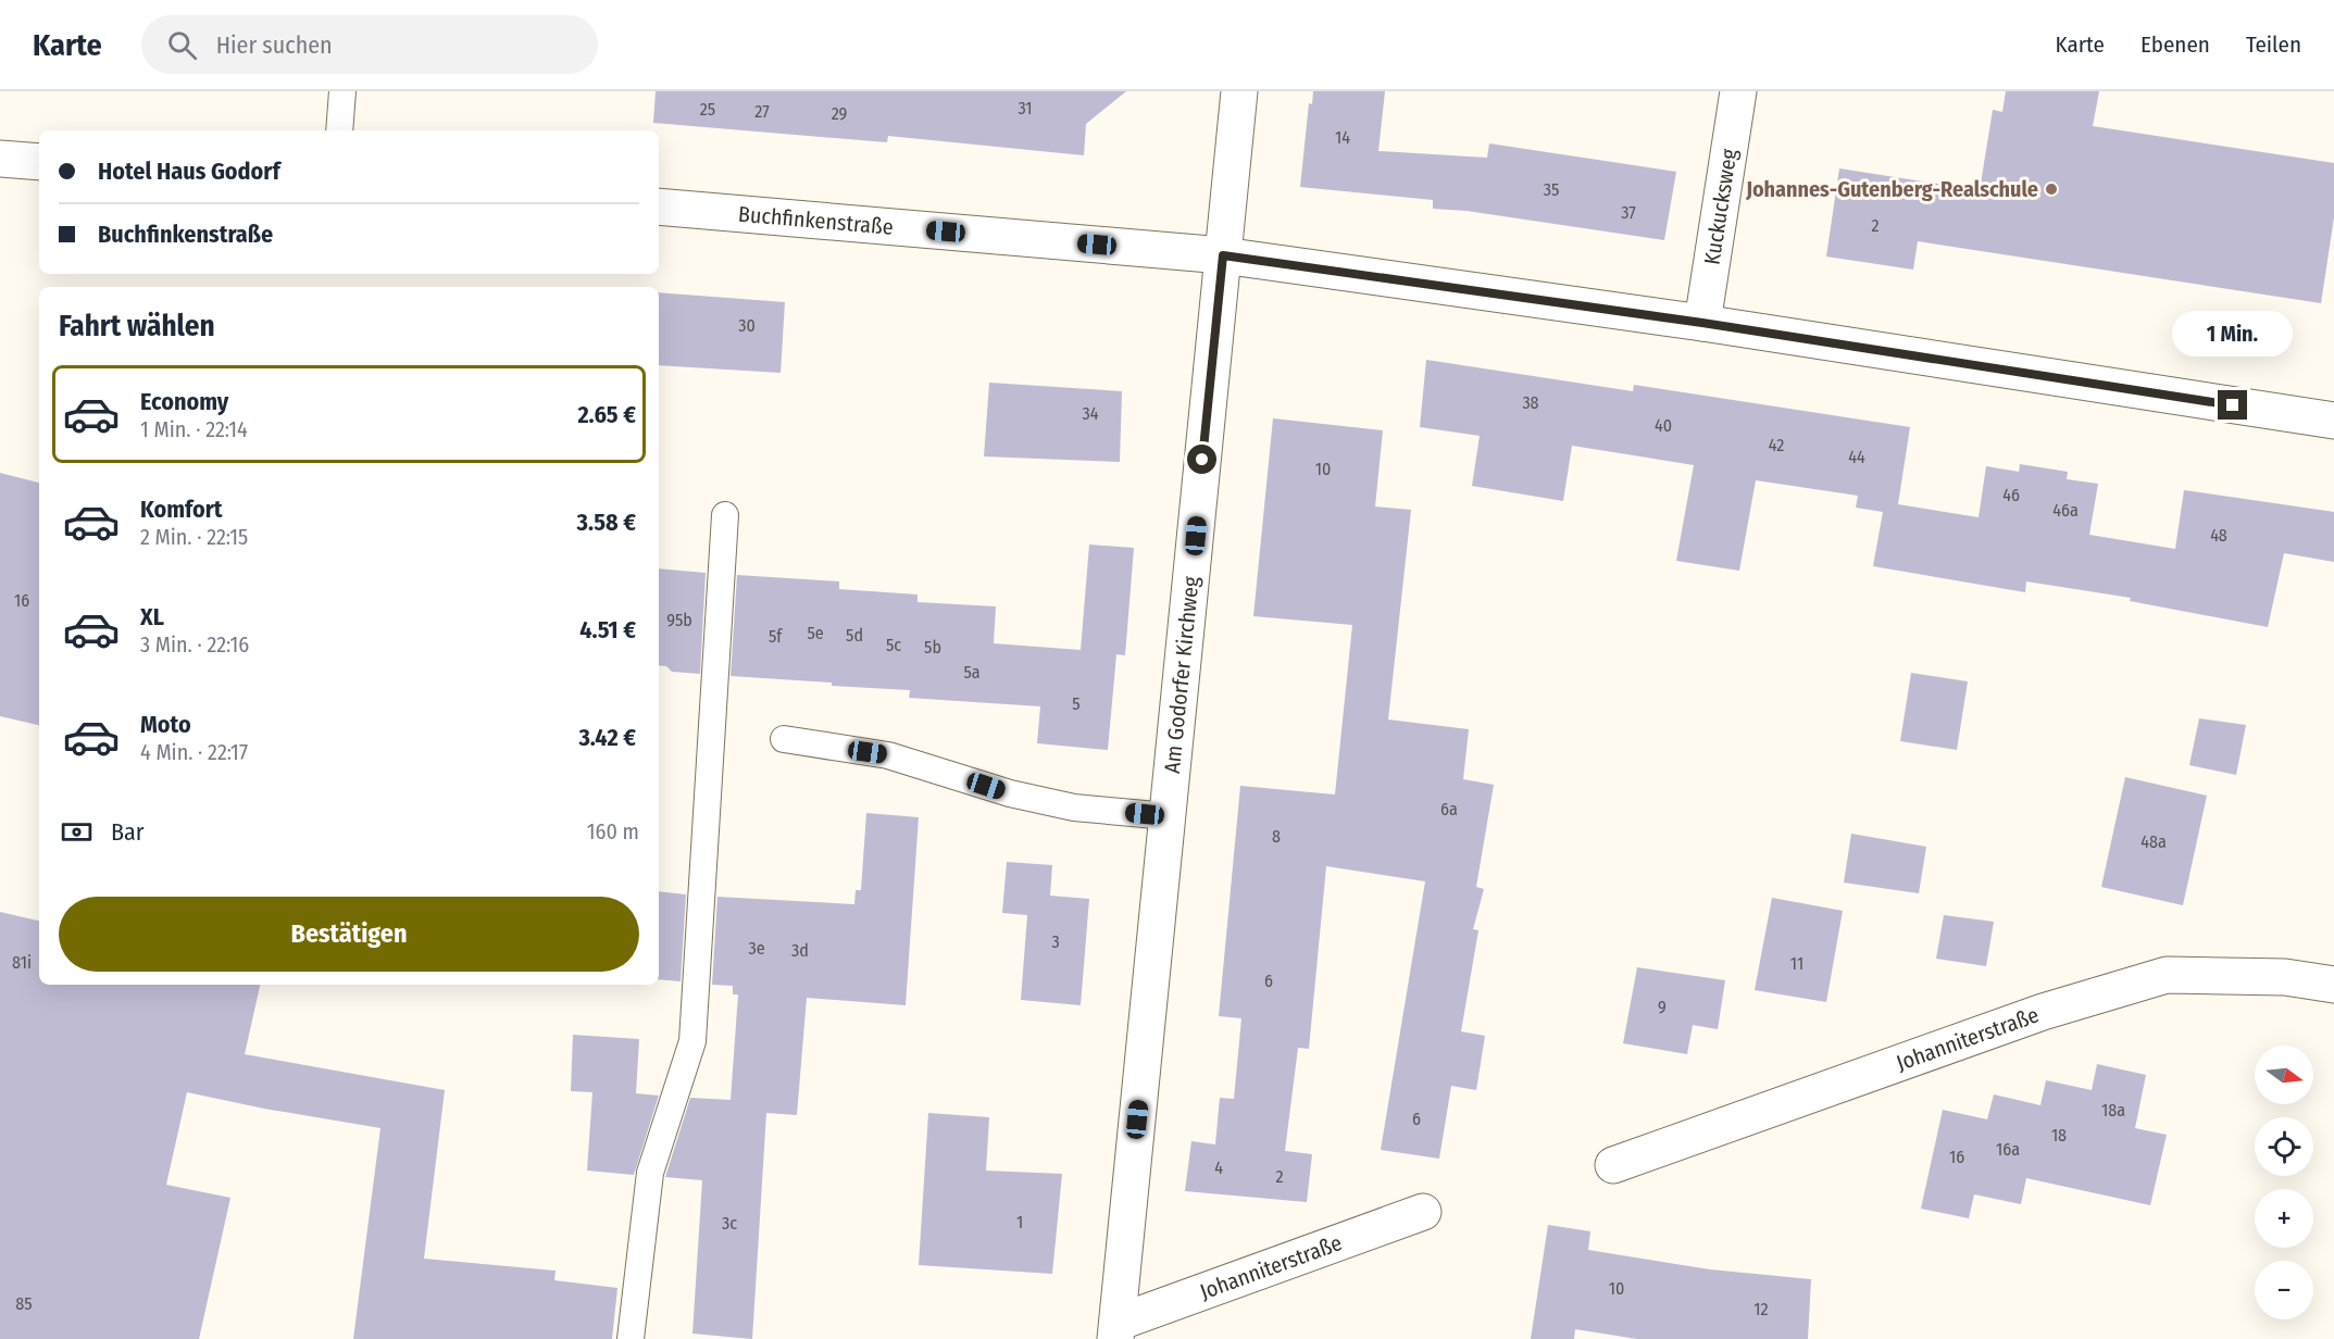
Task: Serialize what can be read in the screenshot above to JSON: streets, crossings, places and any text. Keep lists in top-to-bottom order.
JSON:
{
  "streets": {
    "street": [
      "Kuckucksweg",
      "Buchfinkenstraße",
      "Am Godorfer Kirchweg",
      "Johanniterstraße"
    ]
  },
  "crossings": [
    ["Kuckucksweg", "Buchfinkenstraße"],
    ["Buchfinkenstraße", "Am Godorfer Kirchweg"],
    ["Am Godorfer Kirchweg", "Johanniterstraße"]
  ],
  "places": ["Johannes-Gutenberg-Realschule"],
  "house_numbers": [
    "31",
    "25",
    "27",
    "29",
    "14",
    "35",
    "37",
    "2",
    "30",
    "38",
    "34",
    "40",
    "42",
    "44",
    "10",
    "46",
    "46a",
    "48",
    "16",
    "95b",
    "5e",
    "5d",
    "5f",
    "5c",
    "5b",
    "5a",
    "5",
    "6a",
    "8",
    "48a",
    "3",
    "3e",
    "3d",
    "81i",
    "11",
    "6",
    "9",
    "18a",
    "6",
    "18",
    "16a",
    "16",
    "4",
    "2",
    "1",
    "3c",
    "10",
    "85",
    "12"
  ],
  "north": "right",
  "page": {
    "header": "Karte",
    "search": "Hier suchen",
    "nav": ["Karte", "Ebenen", "Teilen"],
    "banner": ["Hotel Haus Godorf", "Buchfinkenstraße"],
    "heading": "Fahrt wählen",
    "bubble": "1 Min.",
    "list": [
      {
        "name": "Economy",
        "note": "1 Min. · 22:14",
        "value": "2.65 €"
      },
      {
        "name": "Komfort",
        "note": "2 Min. · 22:15",
        "value": "3.58 €"
      },
      {
        "name": "XL",
        "note": "3 Min. · 22:16",
        "value": "4.51 €"
      },
      {
        "name": "Moto",
        "note": "4 Min. · 22:17",
        "value": "3.42 €"
      }
    ],
    "pay": ["Bar", "160 m"],
    "buttons": "Bestätigen",
    "map_buttons": ["+", "−"]
  }
}
